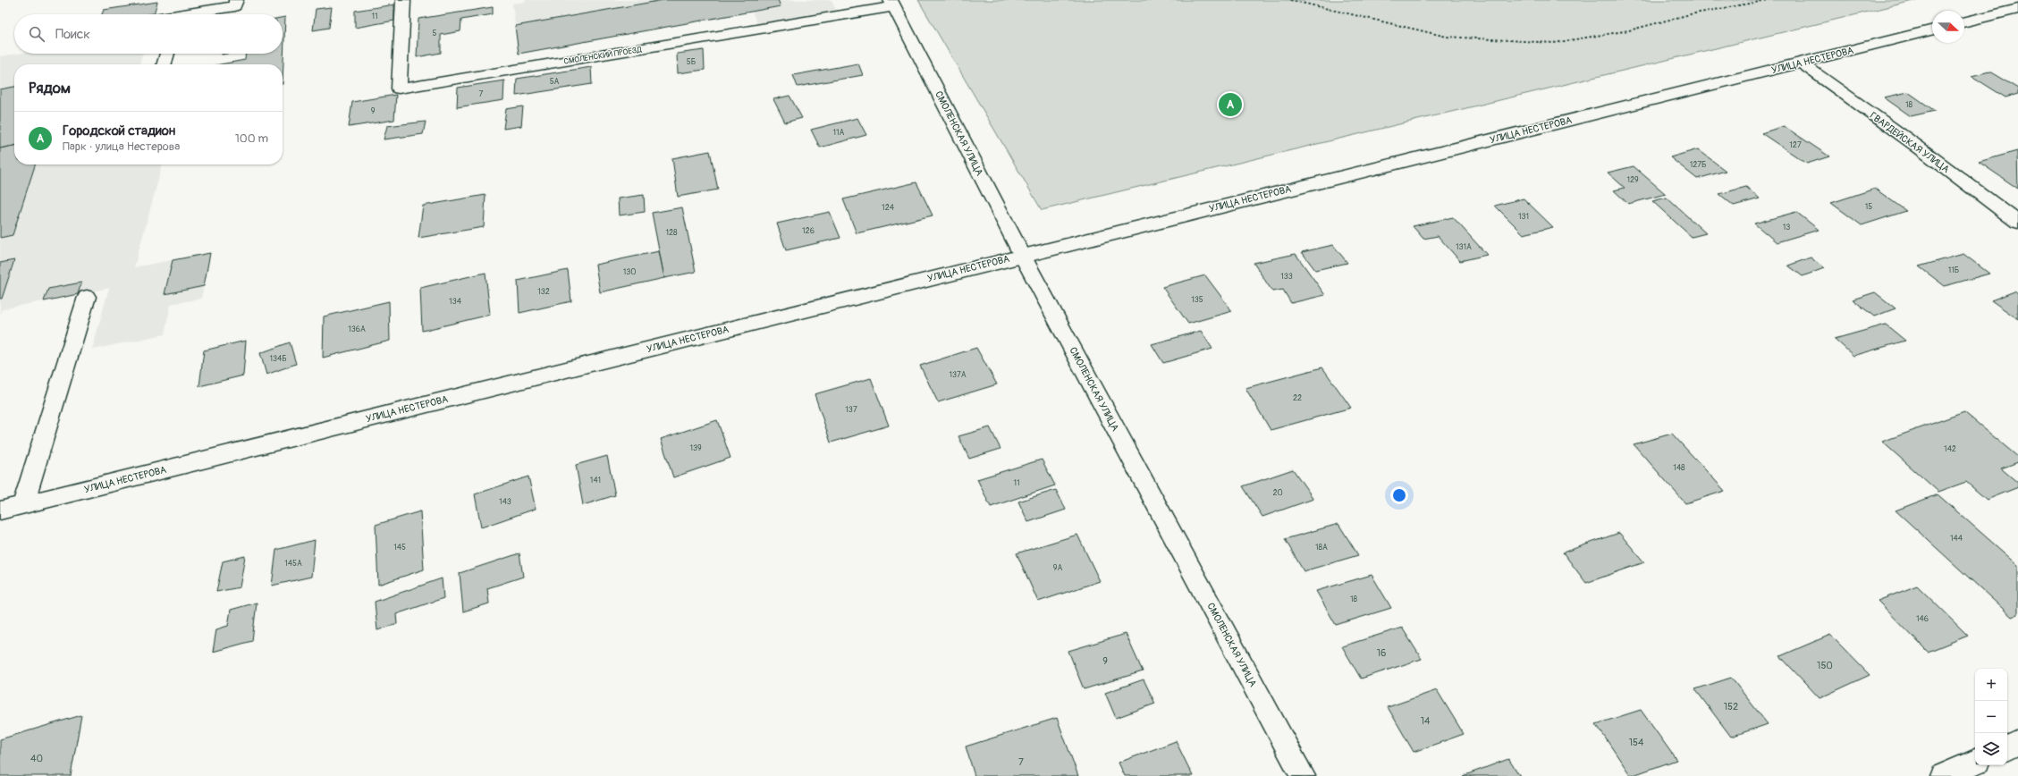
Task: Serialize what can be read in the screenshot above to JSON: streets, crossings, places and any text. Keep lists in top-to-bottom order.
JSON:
{
  "streets": {
    "street": [
      "СМОЛЕНСКИЙ ПРОЕЗД",
      "УЛИЦА НЕСТЕРОВА",
      "СМОЛЕНСКАЯ УЛИЦА",
      "ГВАРДЕЙСКАЯ УЛИЦА"
    ]
  },
  "crossings": [
    ["СМОЛЕНСКИЙ ПРОЕЗД", "СМОЛЕНСКАЯ УЛИЦА"],
    ["УЛИЦА НЕСТЕРОВА", "СМОЛЕНСКАЯ УЛИЦА"],
    ["УЛИЦА НЕСТЕРОВА", "ГВАРДЕЙСКАЯ УЛИЦА"]
  ],
  "house_numbers": [
    "11",
    "5",
    "5Б",
    "5А",
    "7",
    "18",
    "9",
    "11А",
    "127",
    "127Б",
    "129",
    "15",
    "124",
    "131",
    "13",
    "126",
    "128",
    "131А",
    "11Б",
    "130",
    "133",
    "132",
    "135",
    "134",
    "136А",
    "134Б",
    "137А",
    "22",
    "137",
    "139",
    "142",
    "148",
    "141",
    "11",
    "20",
    "143",
    "144",
    "145",
    "18А",
    "145А",
    "9А",
    "18",
    "146",
    "16",
    "9",
    "150",
    "152",
    "14",
    "154",
    "40",
    "7"
  ],
  "north": "right",
  "page": {
    "search": "Поиск",
    "heading": "Рядом",
    "pins": "A",
    "list": [
      {
        "mark": "A",
        "name": "Городской стадион",
        "note": "Парк · улица Нестерова",
        "value": "100 m"
      }
    ],
    "map_buttons": ["+", "−"]
  }
}
